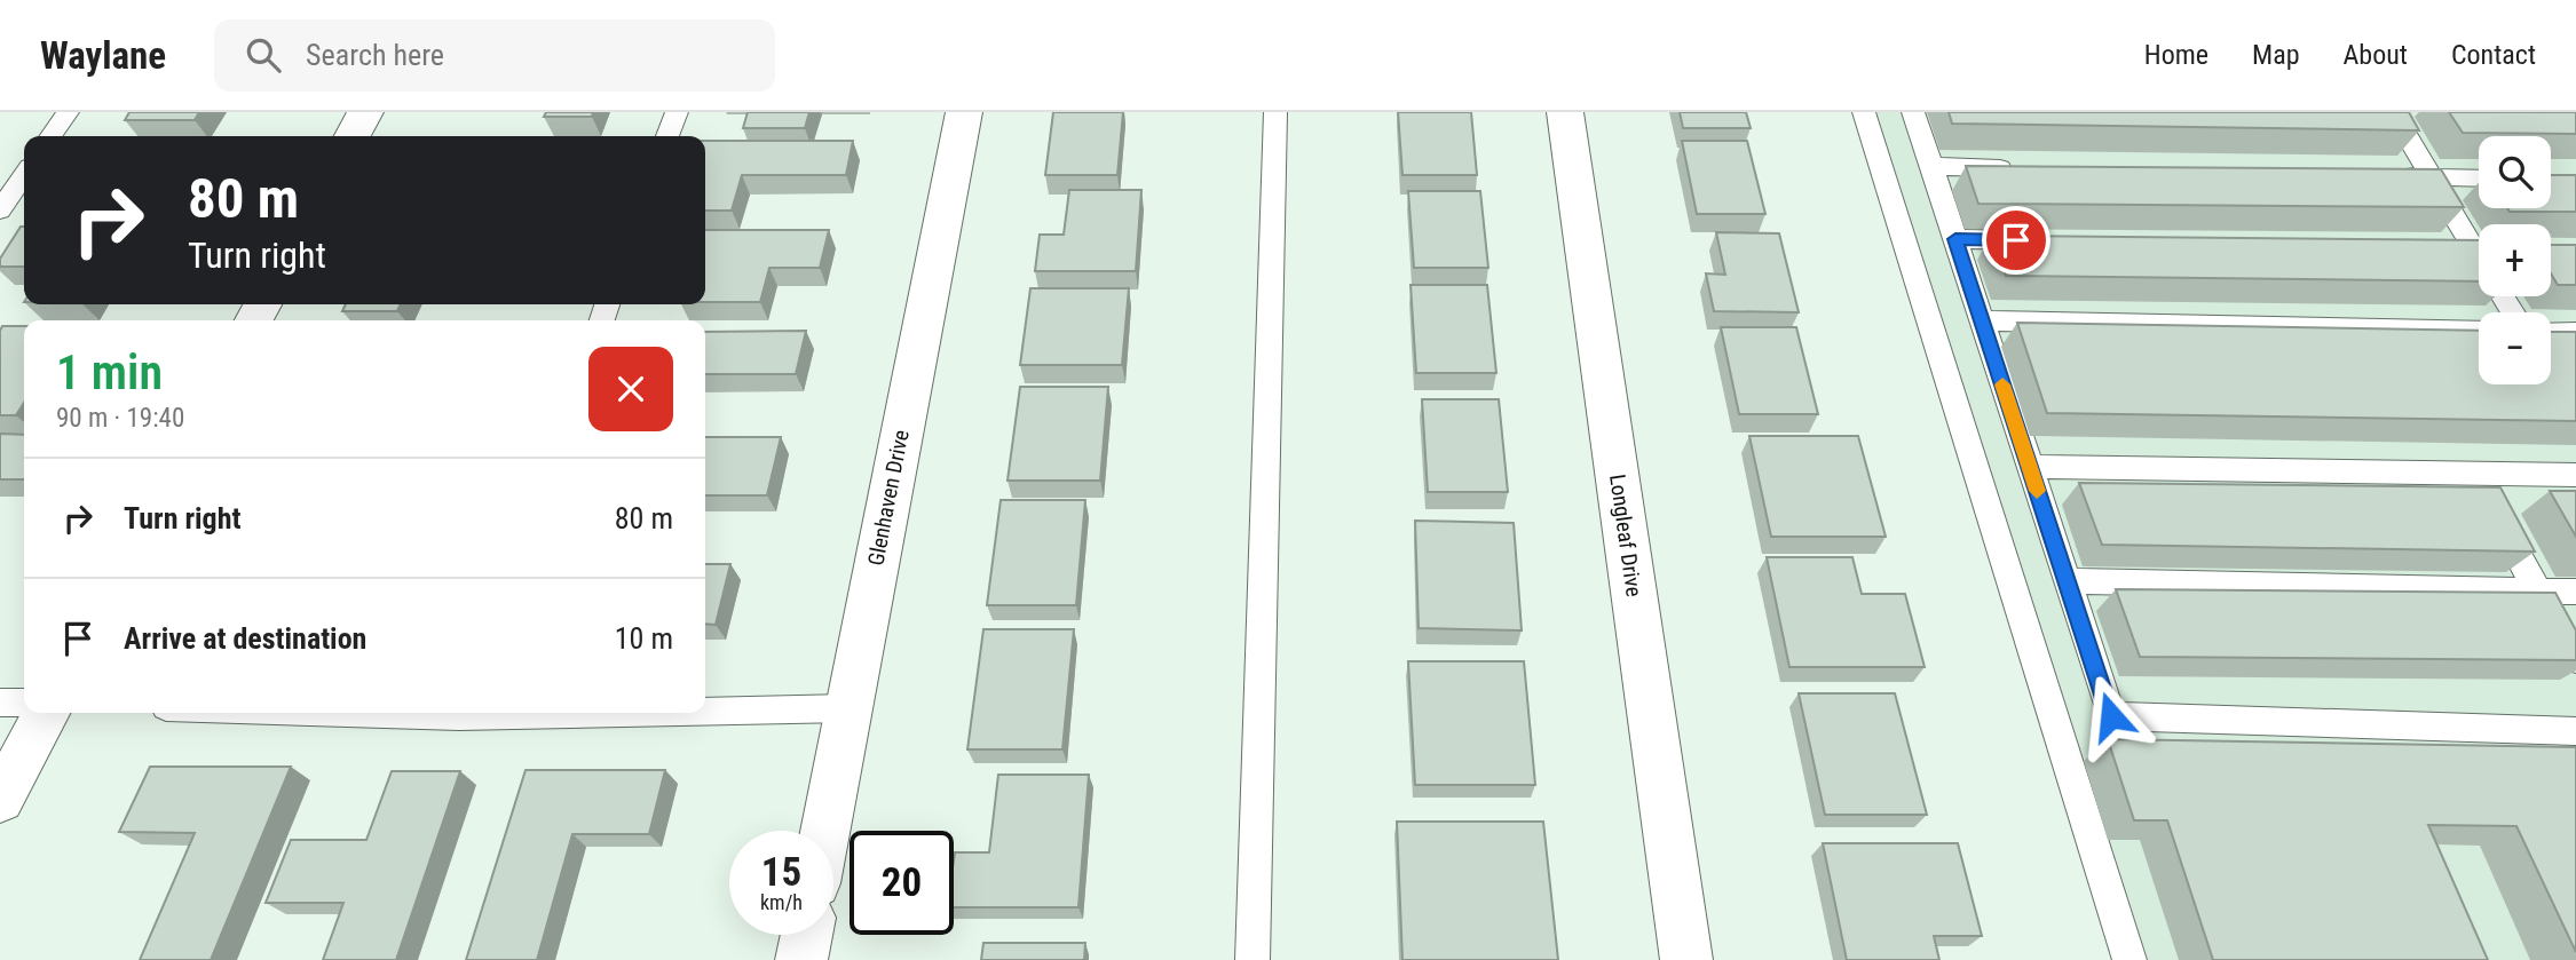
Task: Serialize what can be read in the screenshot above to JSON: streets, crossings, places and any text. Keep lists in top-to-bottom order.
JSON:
{
  "streets": {
    "street": ["Glenhaven Drive", "Longleaf Drive"]
  },
  "page": {
    "header": "Waylane",
    "search": "Search here",
    "nav": [
      "Home",
      "Map",
      "About",
      "Contact"
    ],
    "map_buttons": ["+", "−"],
    "turn": ["80 m", "Turn right"],
    "heading": ["1 min", "90 m · 19:40"],
    "list": [
      {
        "name": "Turn right",
        "value": "80 m"
      },
      {
        "name": "Arrive at destination",
        "value": "10 m"
      }
    ],
    "speed": "15 km/h",
    "limit": "20"
  }
}
